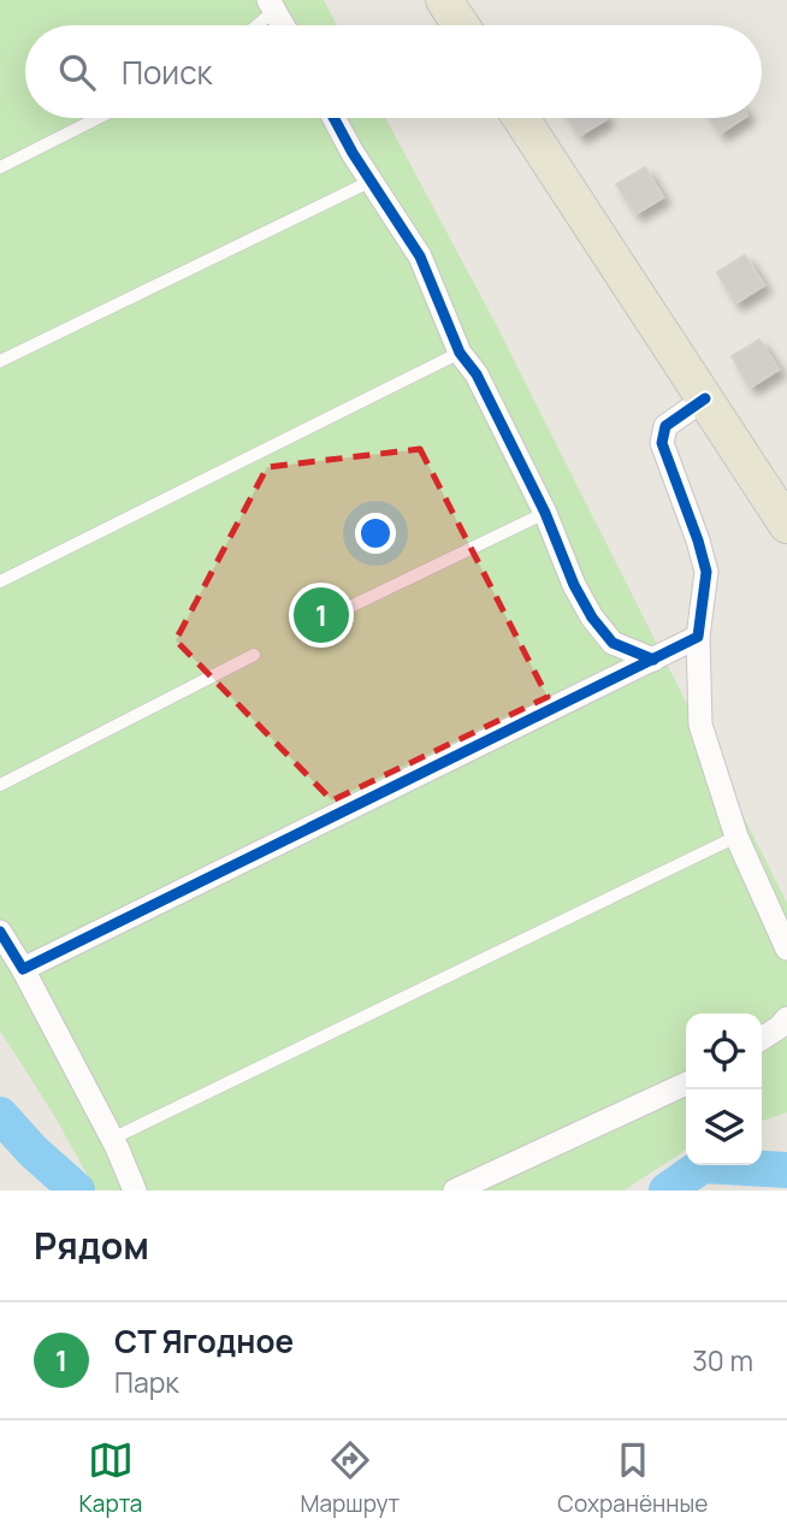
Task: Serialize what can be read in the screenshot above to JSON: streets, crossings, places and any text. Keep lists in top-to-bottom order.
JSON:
{
  "page": {
    "search": "Поиск",
    "pins": "1",
    "heading": "Рядом",
    "list": [
      {
        "mark": "1",
        "name": "СТ Ягодное",
        "note": "Парк",
        "value": "30 m"
      }
    ],
    "nav": ["Карта", "Маршрут", "Сохранённые"]
  }
}
